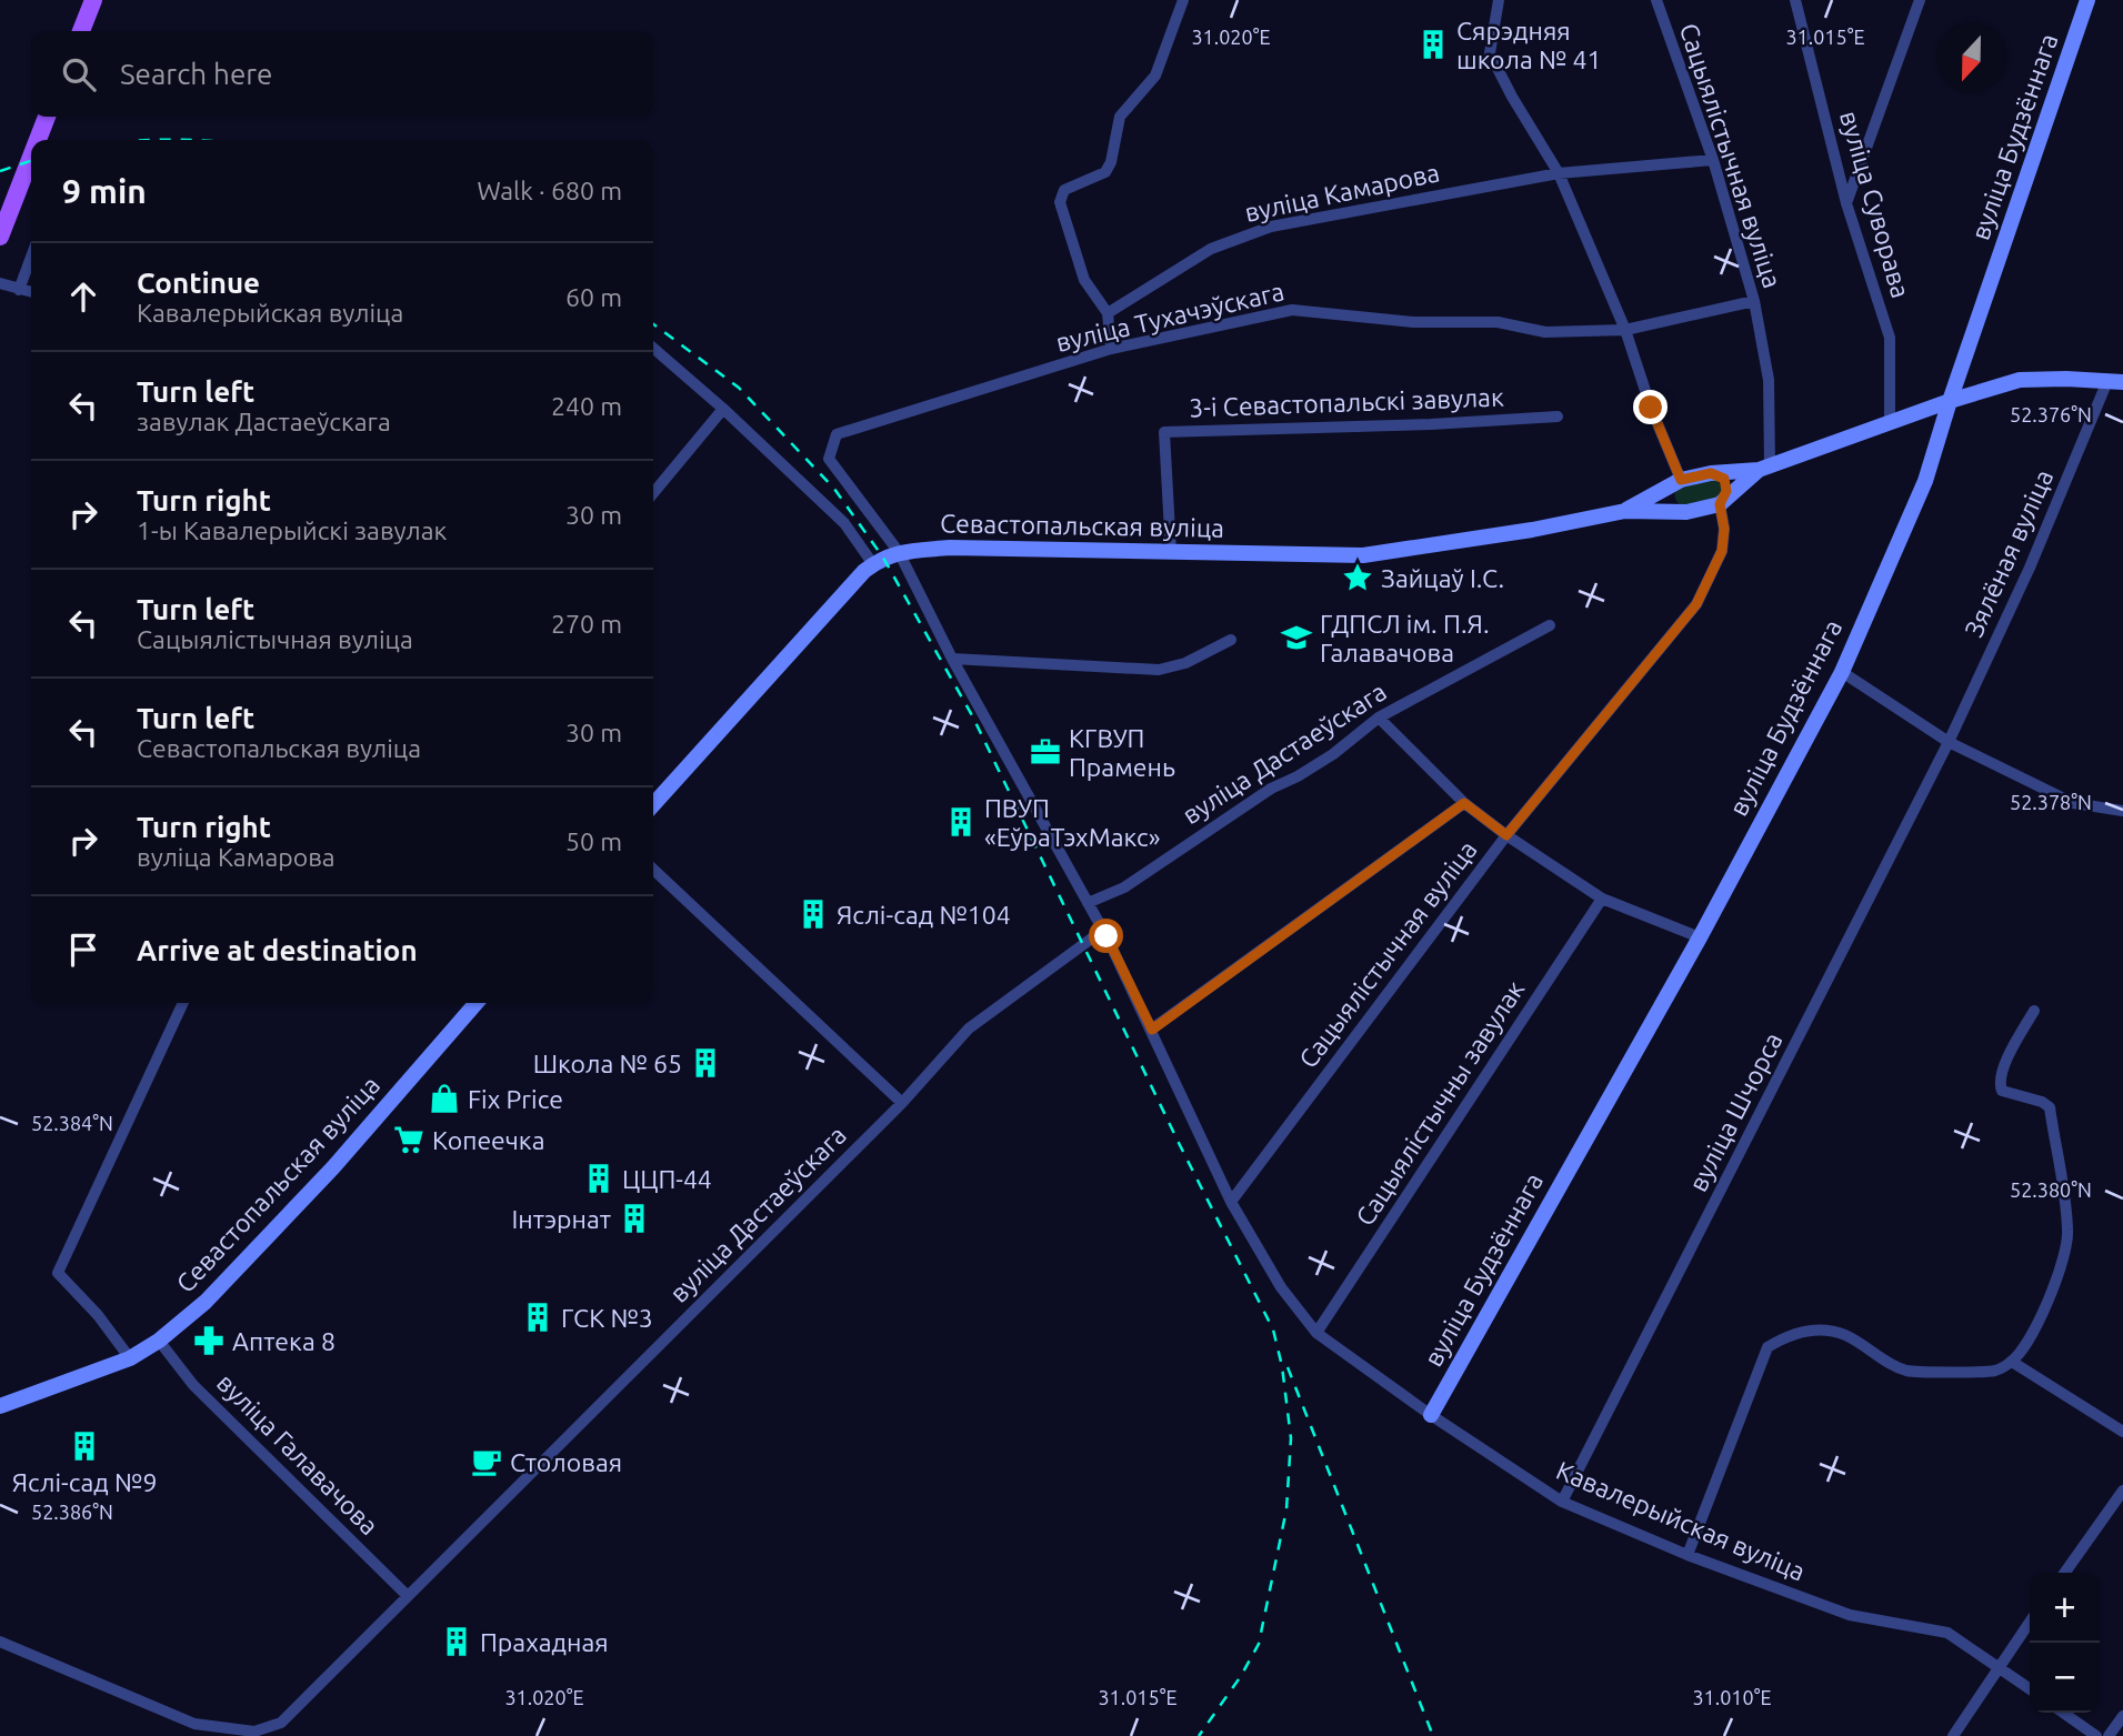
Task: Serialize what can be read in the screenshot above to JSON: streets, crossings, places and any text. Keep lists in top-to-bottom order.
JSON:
{
  "streets": {
    "street": [
      "вуліца Будзённага",
      "Сацыялістычная вуліца",
      "вуліца Камарова",
      "вуліца Суворава",
      "вуліца Тухачэўскага",
      "3-і Севастопальскі завулак",
      "Севастопальская вуліца",
      "Зялёная вуліца",
      "вуліца Дастаеўскага",
      "Сацыялістычны завулак",
      "вуліца Шчорса",
      "вуліца Галавачова",
      "Кавалерыйская вуліца"
    ]
  },
  "crossings": [
    ["вуліца Будзённага", "Севастопальская вуліца"],
    ["вуліца Будзённага", "Кавалерыйская вуліца"],
    ["Сацыялістычная вуліца", "вуліца Камарова"],
    ["Сацыялістычная вуліца", "вуліца Тухачэўскага"],
    ["Сацыялістычная вуліца", "Севастопальская вуліца"],
    ["Сацыялістычная вуліца", "Кавалерыйская вуліца"],
    ["вуліца Суворава", "Севастопальская вуліца"],
    ["вуліца Тухачэўскага", "Севастопальская вуліца"],
    ["вуліца Тухачэўскага", "Кавалерыйская вуліца"],
    ["3-і Севастопальскі завулак", "Севастопальская вуліца"],
    ["Севастопальская вуліца", "Зялёная вуліца"],
    ["Севастопальская вуліца", "вуліца Галавачова"],
    ["Севастопальская вуліца", "Кавалерыйская вуліца"],
    ["Зялёная вуліца", "вуліца Шчорса"],
    ["вуліца Дастаеўскага", "вуліца Галавачова"],
    ["вуліца Дастаеўскага", "Кавалерыйская вуліца"],
    ["Сацыялістычны завулак", "Кавалерыйская вуліца"],
    ["вуліца Шчорса", "Кавалерыйская вуліца"]
  ],
  "places": {
    "building": [
      "Сярэдняя школа № 41",
      "ПВУП «ЕўраТэхМакс»",
      "Яслі-сад №104",
      "Школа № 65",
      "ЦЦП-44",
      "Інтэрнат",
      "ГСК №3",
      "Яслі-сад №9",
      "Прахадная"
    ],
    "place": ["Зайцаў І.С."],
    "school or university": ["ГДПСЛ ім. П.Я. Галавачова"],
    "office": ["КГВУП Прамень"],
    "shop": ["Fix Price"],
    "supermarket": ["Копеечка"],
    "pharmacy": ["Аптека 8"],
    "cafe": ["Столовая"]
  },
  "north": "bottom",
  "page": {
    "search": "Search here",
    "heading": ["9 min", "Walk · 680 m"],
    "list": [
      ["Continue", "Кавалерыйская вуліца", "60 m"],
      ["Turn left", "завулак Дастаеўскага", "240 m"],
      ["Turn right", "1-ы Кавалерыйскі завулак", "30 m"],
      ["Turn left", "Сацыялістычная вуліца", "270 m"],
      ["Turn left", "Севастопальская вуліца", "30 m"],
      ["Turn right", "вуліца Камарова", "50 m"],
      "Arrive at destination"
    ],
    "map_buttons": ["+", "−"]
  },
  "coordinates": [
    "31.015°E",
    "31.020°E",
    "52.376°N",
    "52.378°N",
    "52.384°N",
    "52.380°N",
    "52.386°N",
    "31.010°E"
  ]
}
